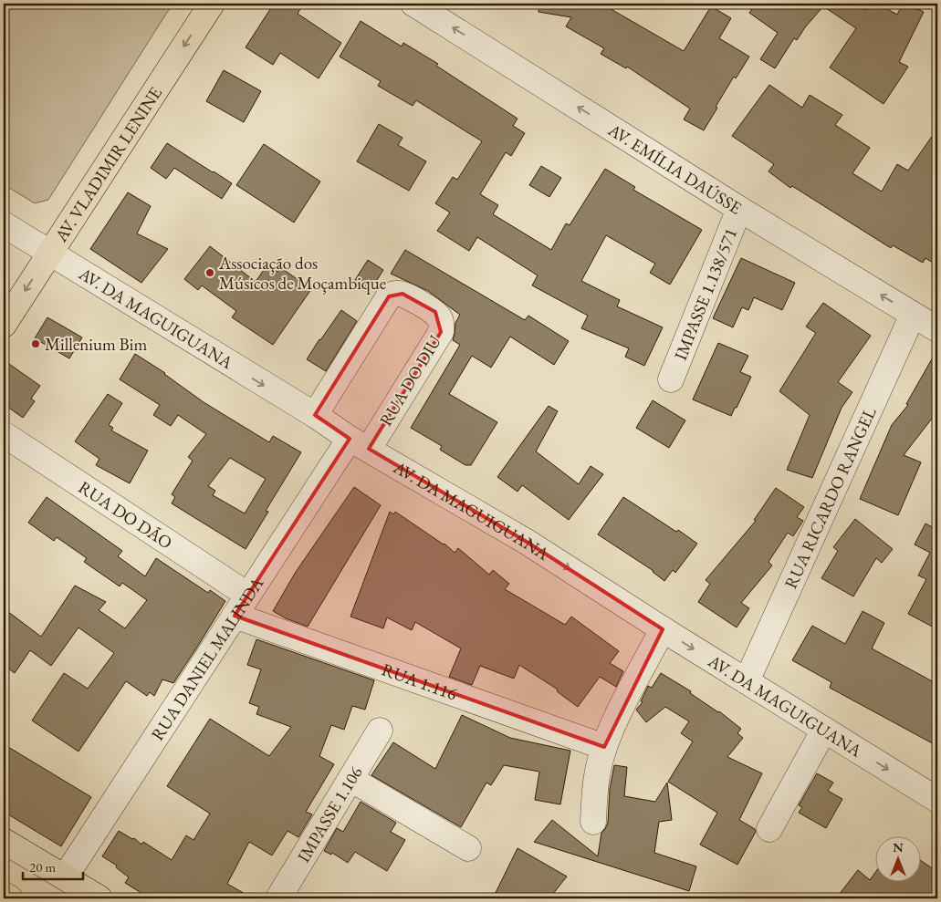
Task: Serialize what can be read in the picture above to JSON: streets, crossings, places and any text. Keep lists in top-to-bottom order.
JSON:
{
  "streets": {
    "main road": ["AV. VLADIMIR LENINE"],
    "street": [
      "AV. EMÍLIA DAÚSSE",
      "IMPASSE 1.138/571",
      "AV. DA MAGUIGUANA",
      "RUA DO DIU",
      "RUA RICARDO RANGEL",
      "RUA DO DÃO",
      "RUA DANIEL MALINDA",
      "RUA 1.116",
      "IMPASSE 1.106"
    ]
  },
  "crossings": [
    ["AV. VLADIMIR LENINE", "AV. DA MAGUIGUANA"],
    ["AV. EMÍLIA DAÚSSE", "IMPASSE 1.138/571"],
    ["AV. EMÍLIA DAÚSSE", "RUA RICARDO RANGEL"],
    ["AV. DA MAGUIGUANA", "RUA DO DIU"],
    ["AV. DA MAGUIGUANA", "RUA RICARDO RANGEL"],
    ["AV. DA MAGUIGUANA", "RUA DANIEL MALINDA"],
    ["RUA DO DIU", "RUA DANIEL MALINDA"],
    ["RUA DO DÃO", "RUA DANIEL MALINDA"],
    ["RUA DANIEL MALINDA", "RUA 1.116"]
  ],
  "one_way": ["AV. VLADIMIR LENINE", "AV. EMÍLIA DAÚSSE", "AV. DA MAGUIGUANA"],
  "places": ["Associação dos Músicos de Moçambique", "Millenium Bim"],
  "scale_bar": "20 m",
  "north": "top"
}
